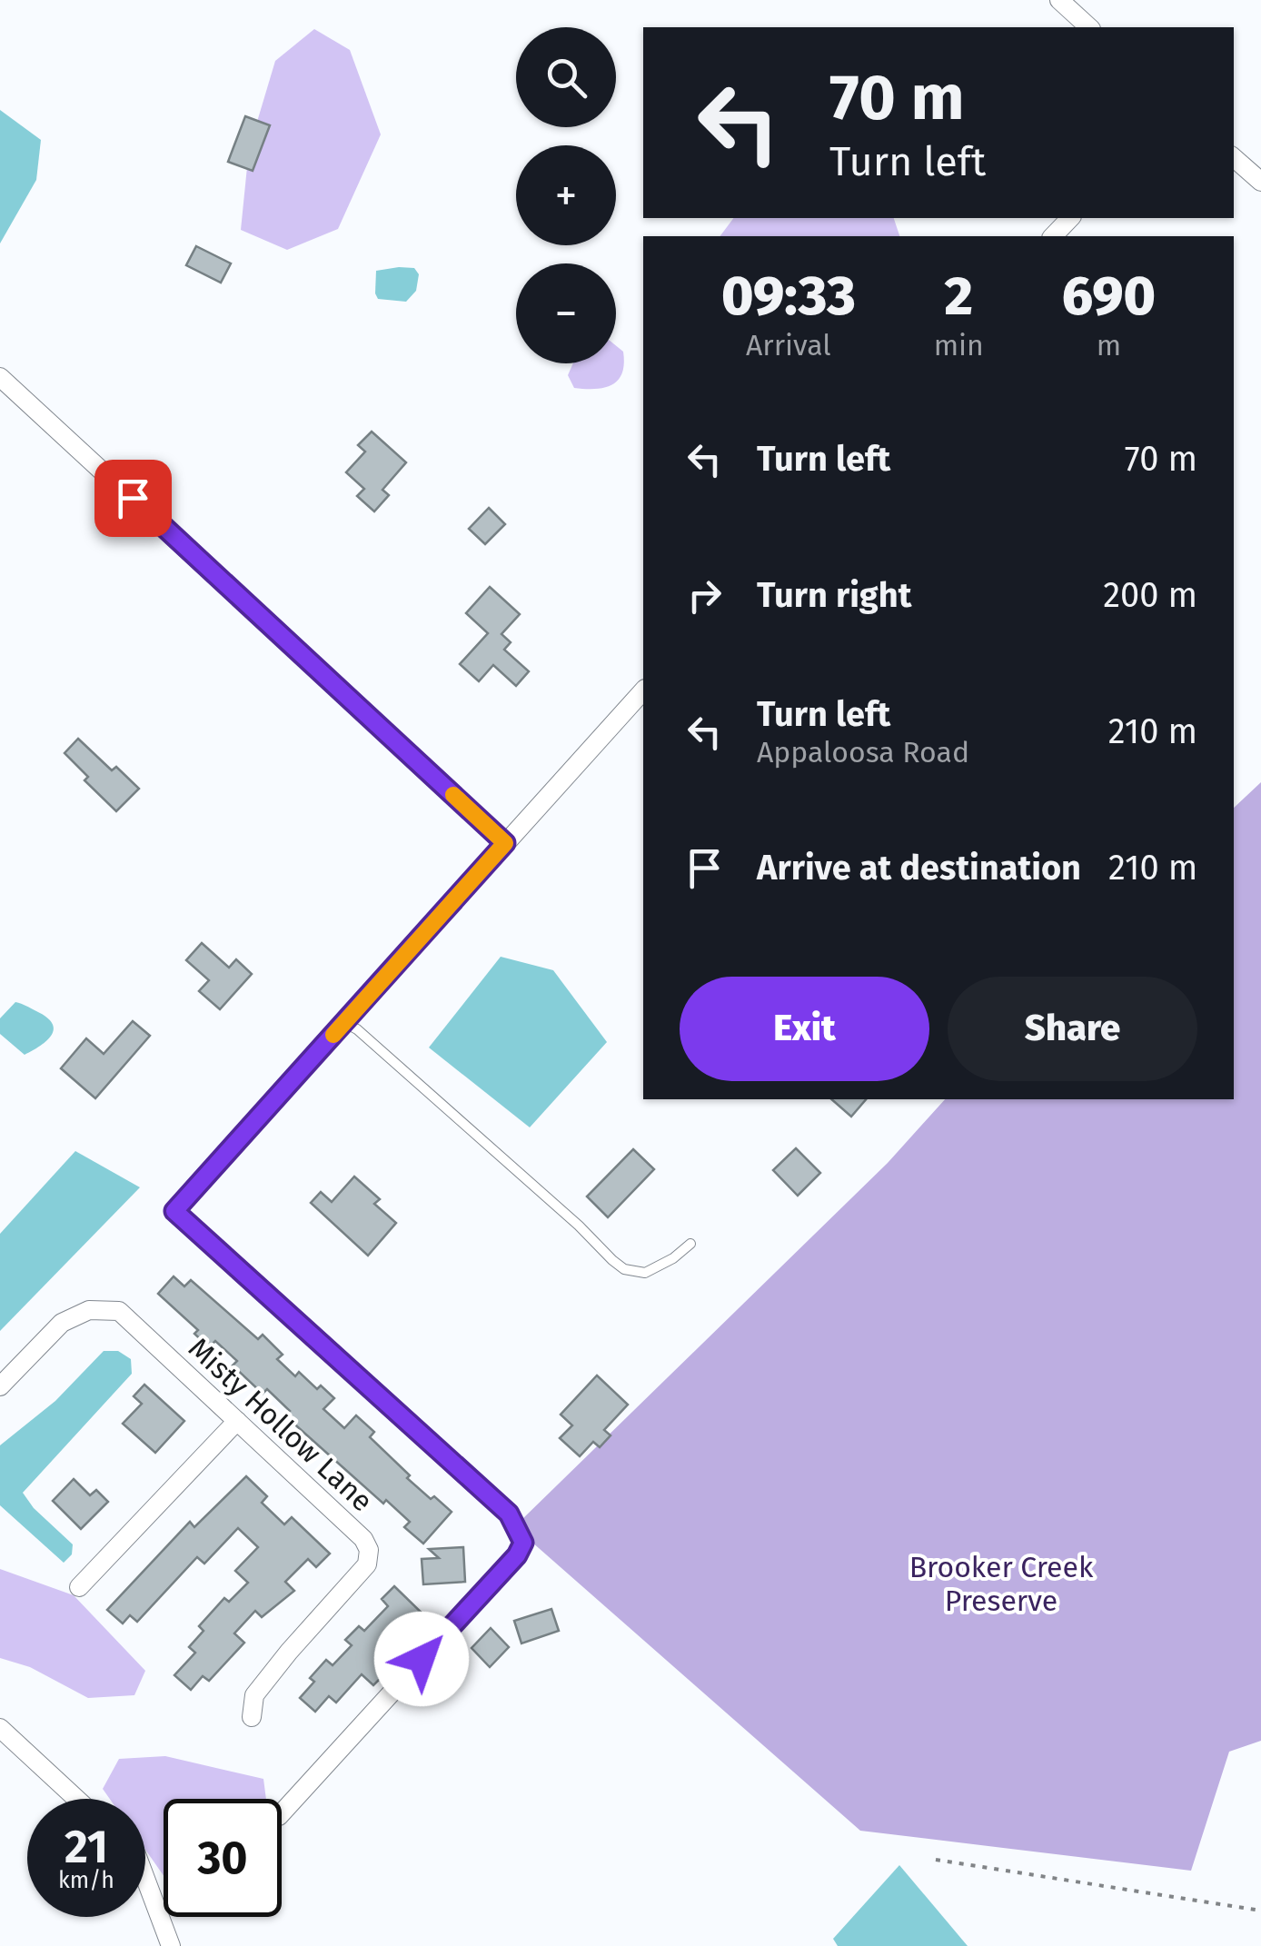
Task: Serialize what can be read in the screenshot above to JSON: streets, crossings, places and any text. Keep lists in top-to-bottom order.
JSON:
{
  "streets": {
    "street": ["Misty Hollow Lane"]
  },
  "parks": ["Brooker Creek Preserve"],
  "page": {
    "map_buttons": ["+", "−"],
    "turn": ["70 m", "Turn left"],
    "eta": [
      "09:33",
      "Arrival",
      "2",
      "min",
      "690",
      "m"
    ],
    "list": [
      {
        "name": "Turn left",
        "value": "70 m"
      },
      {
        "name": "Turn right",
        "value": "200 m"
      },
      {
        "name": "Turn left",
        "note": "Appaloosa Road",
        "value": "210 m"
      },
      {
        "name": "Arrive at destination",
        "value": "210 m"
      }
    ],
    "buttons": ["Exit", "Share"],
    "speed": "21 km/h",
    "limit": "30"
  }
}
